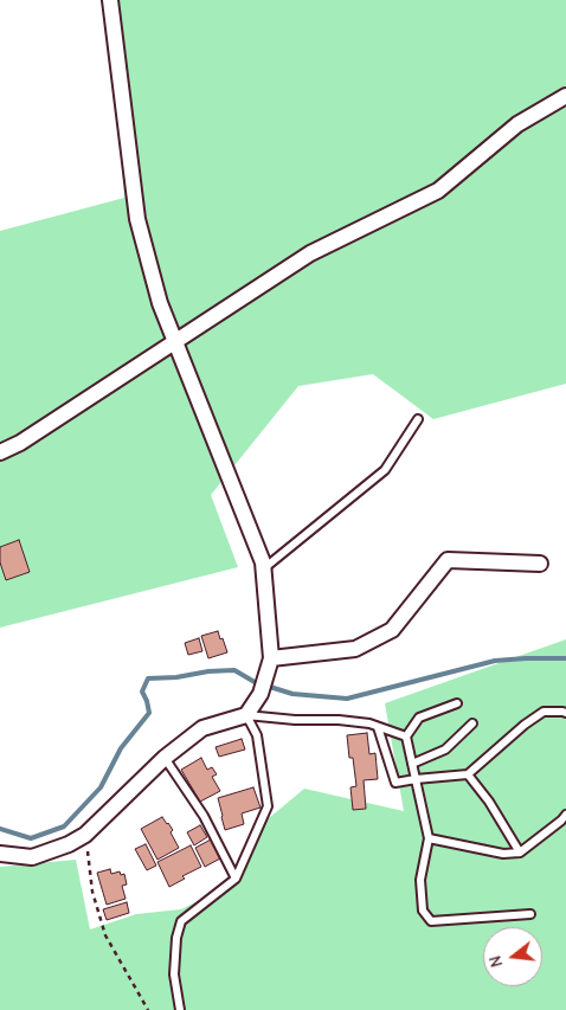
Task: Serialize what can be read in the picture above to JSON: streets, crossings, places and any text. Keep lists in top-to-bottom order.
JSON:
{
  "north": "left"
}
